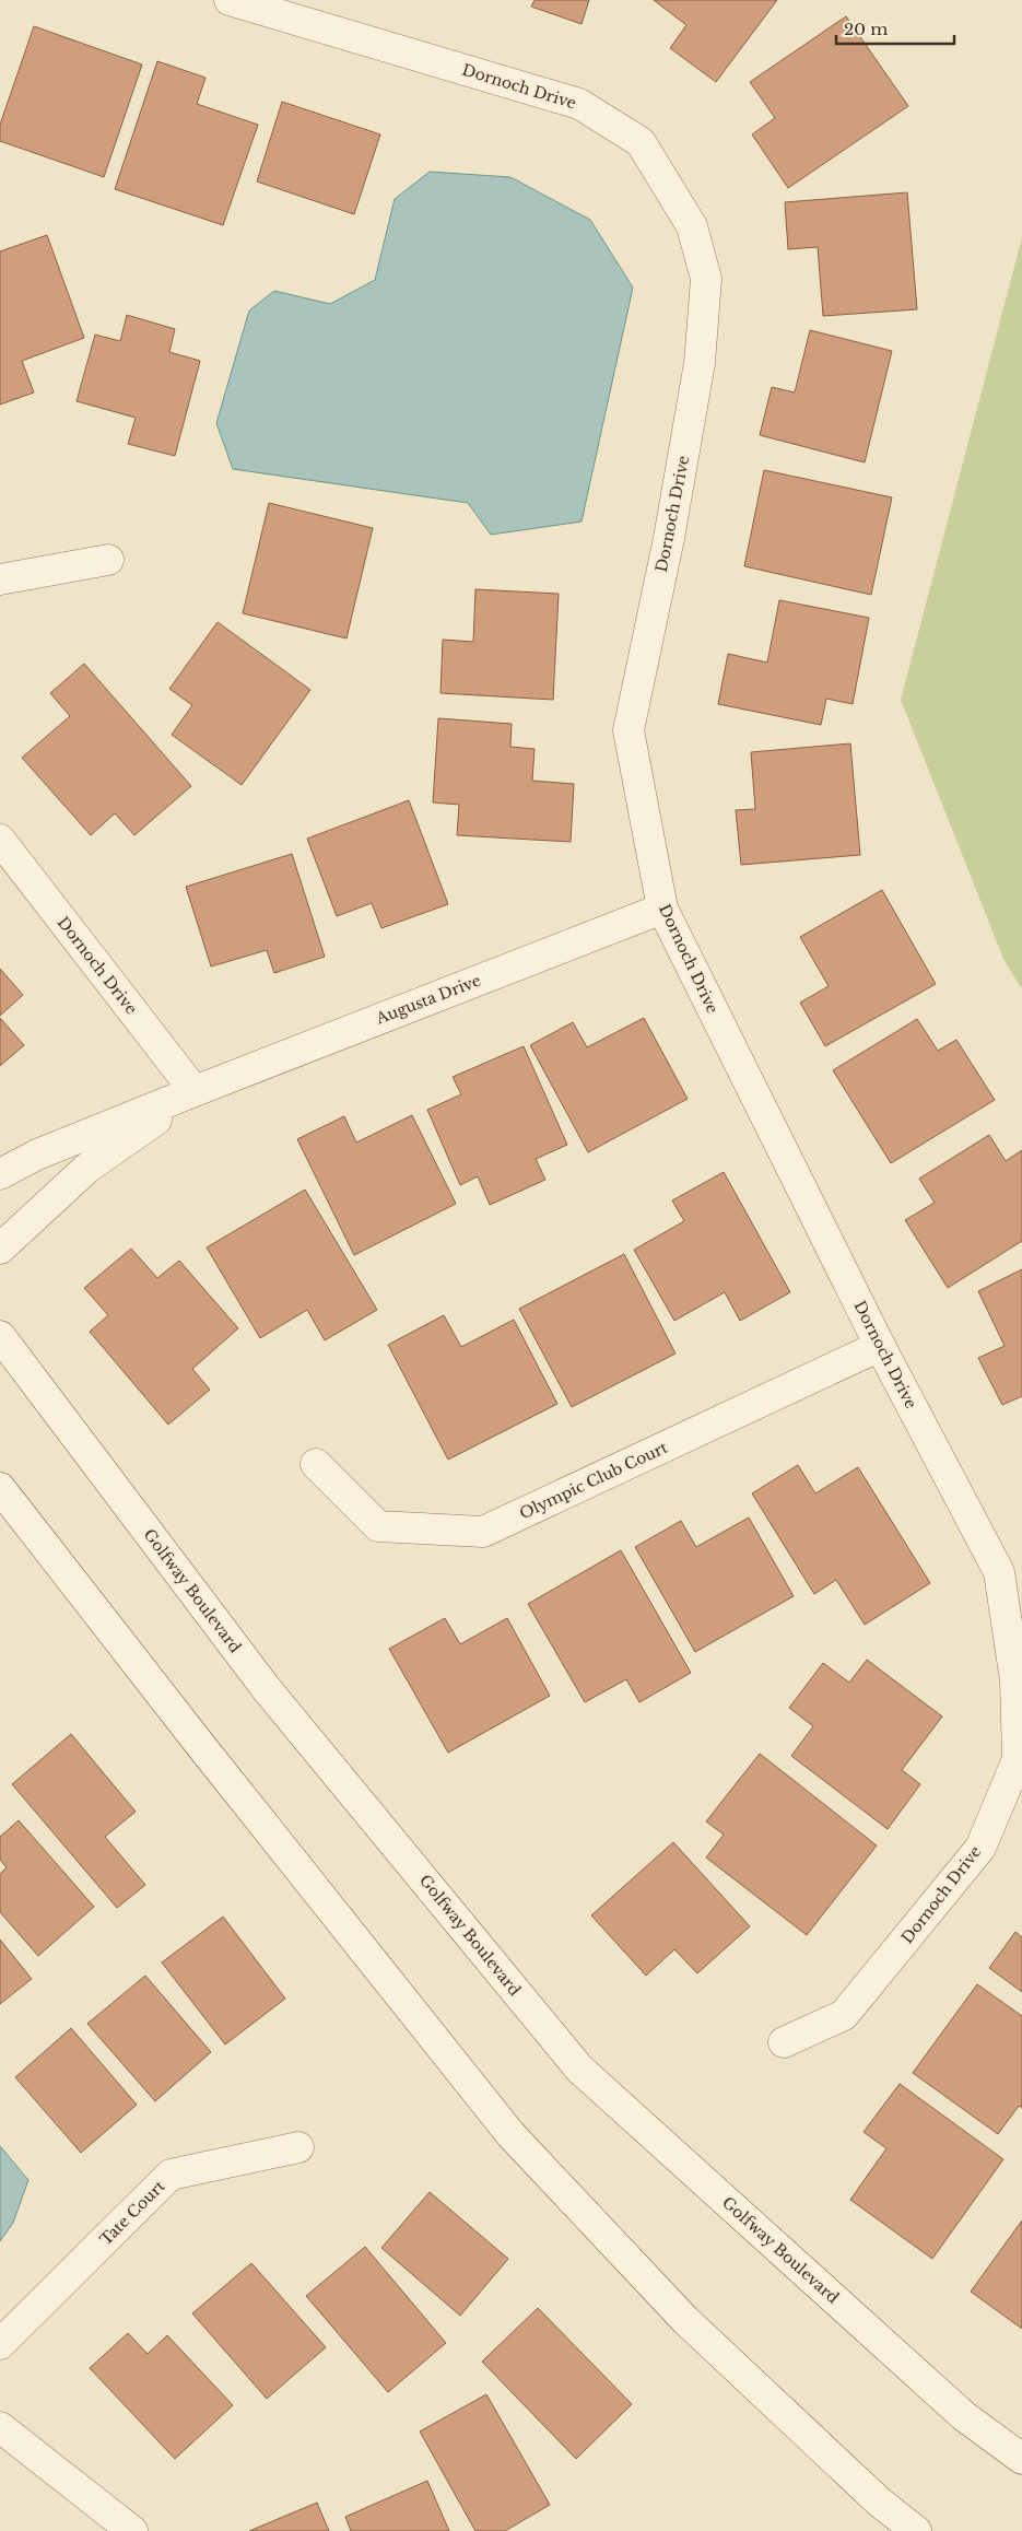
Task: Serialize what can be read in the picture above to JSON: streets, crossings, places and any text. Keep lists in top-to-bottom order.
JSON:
{
  "streets": {
    "street": [
      "Dornoch Drive",
      "Augusta Drive",
      "Olympic Club Court",
      "Golfway Boulevard",
      "Tate Court"
    ]
  },
  "crossings": [
    ["Dornoch Drive", "Augusta Drive"],
    ["Dornoch Drive", "Olympic Club Court"]
  ],
  "scale_bar": "20 m"
}
